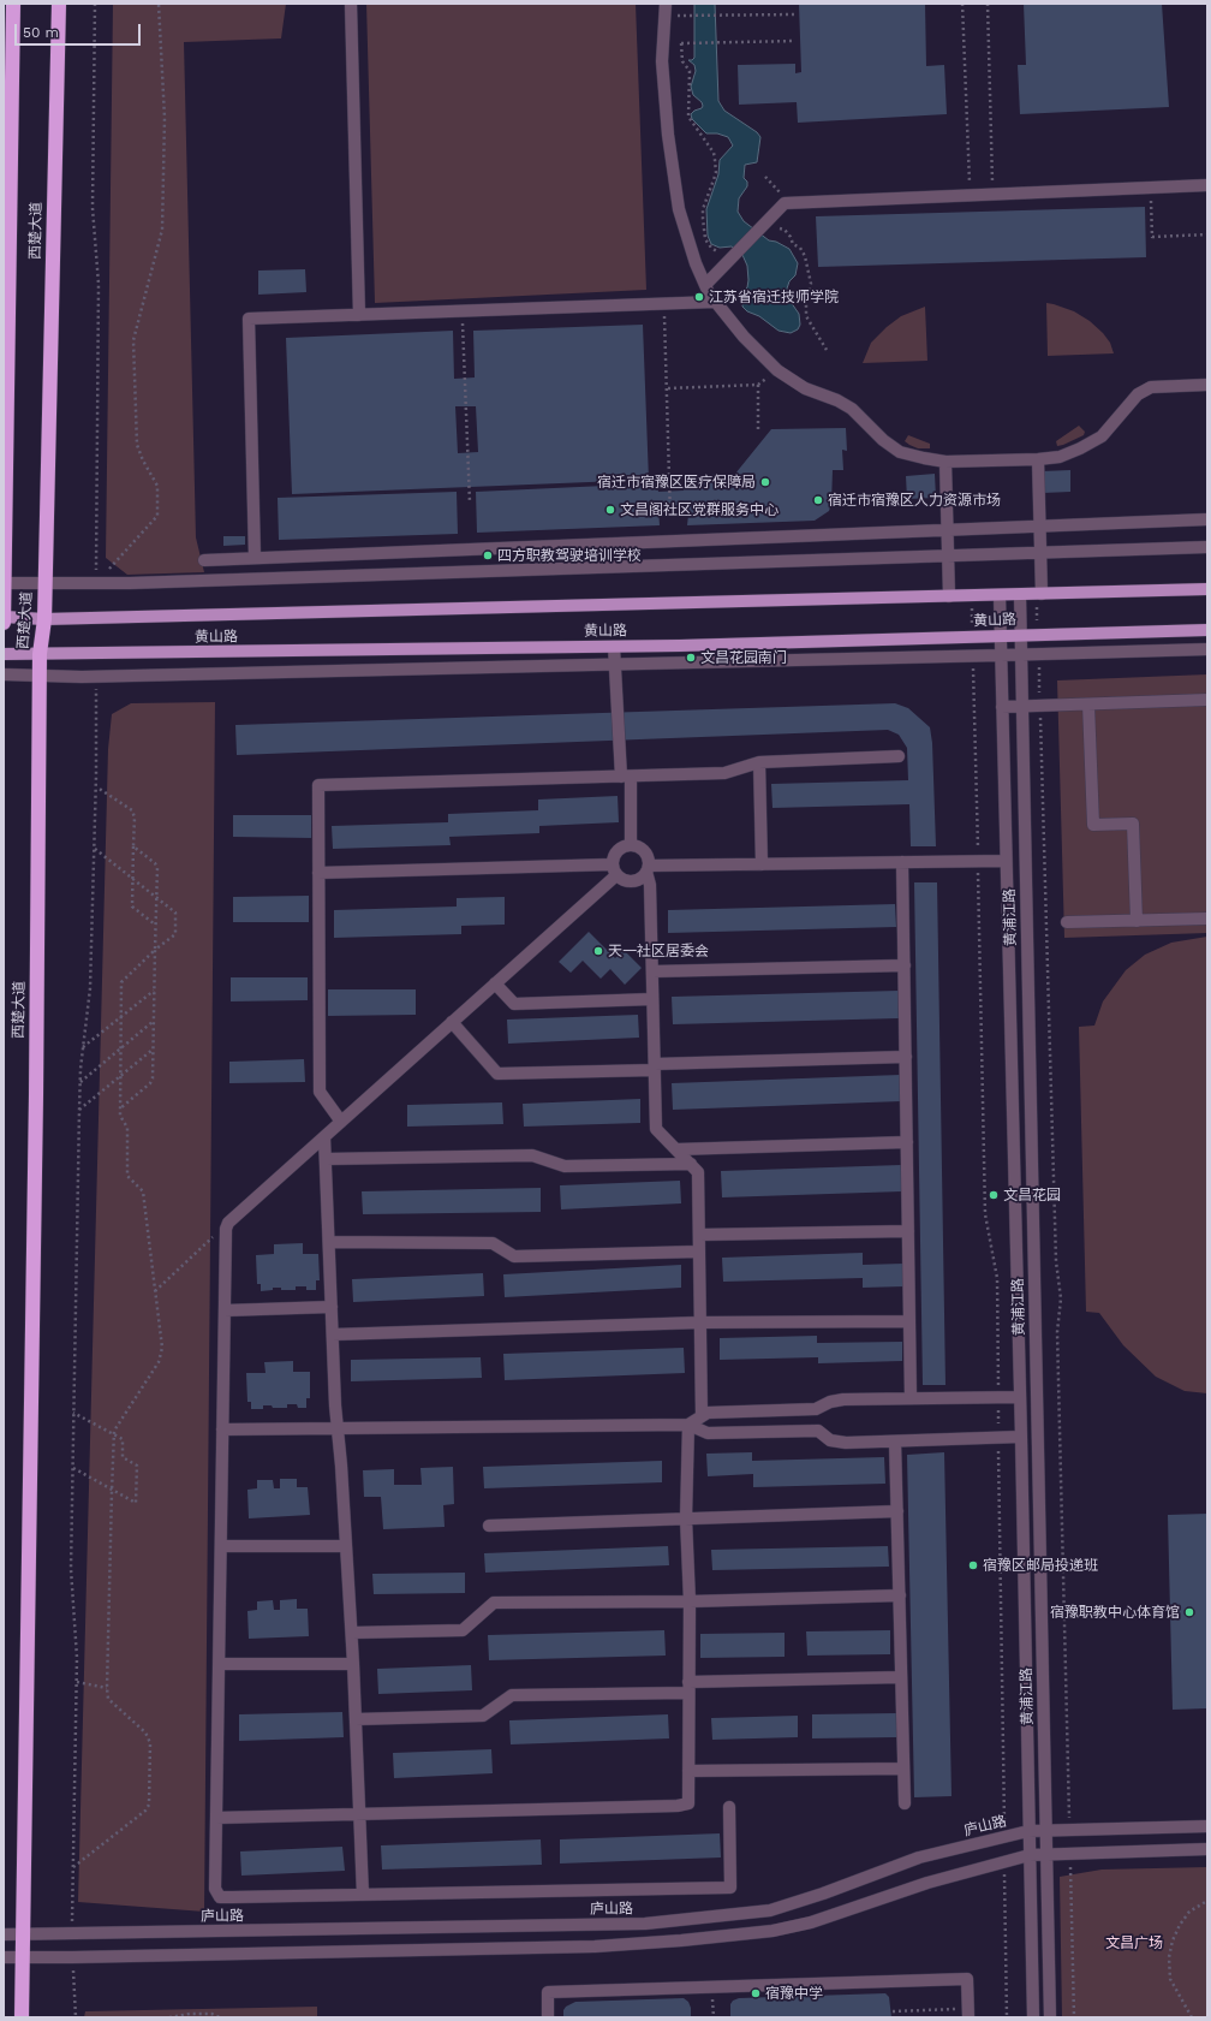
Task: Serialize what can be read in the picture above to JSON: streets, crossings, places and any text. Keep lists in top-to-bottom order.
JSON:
{
  "streets": {
    "highway": ["西楚大道"],
    "main road": ["黄山路"],
    "street": ["黄浦江路", "庐山路"]
  },
  "crossings": [
    ["西楚大道", "黄山路"],
    ["西楚大道", "庐山路"],
    ["黄山路", "黄浦江路"],
    ["黄浦江路", "庐山路"]
  ],
  "parks": ["文昌广场"],
  "places": [
    "江苏省宿迁技师学院",
    "宿迁市宿豫区医疗保障局",
    "宿迁市宿豫区人力资源市场",
    "文昌阁社区党群服务中心",
    "四方职教驾驶培训学校",
    "文昌花园南门",
    "天一社区居委会",
    "文昌花园",
    "宿豫区邮局投递班",
    "宿豫职教中心体育馆",
    "宿豫中学"
  ],
  "scale_bar": "50 m"
}
